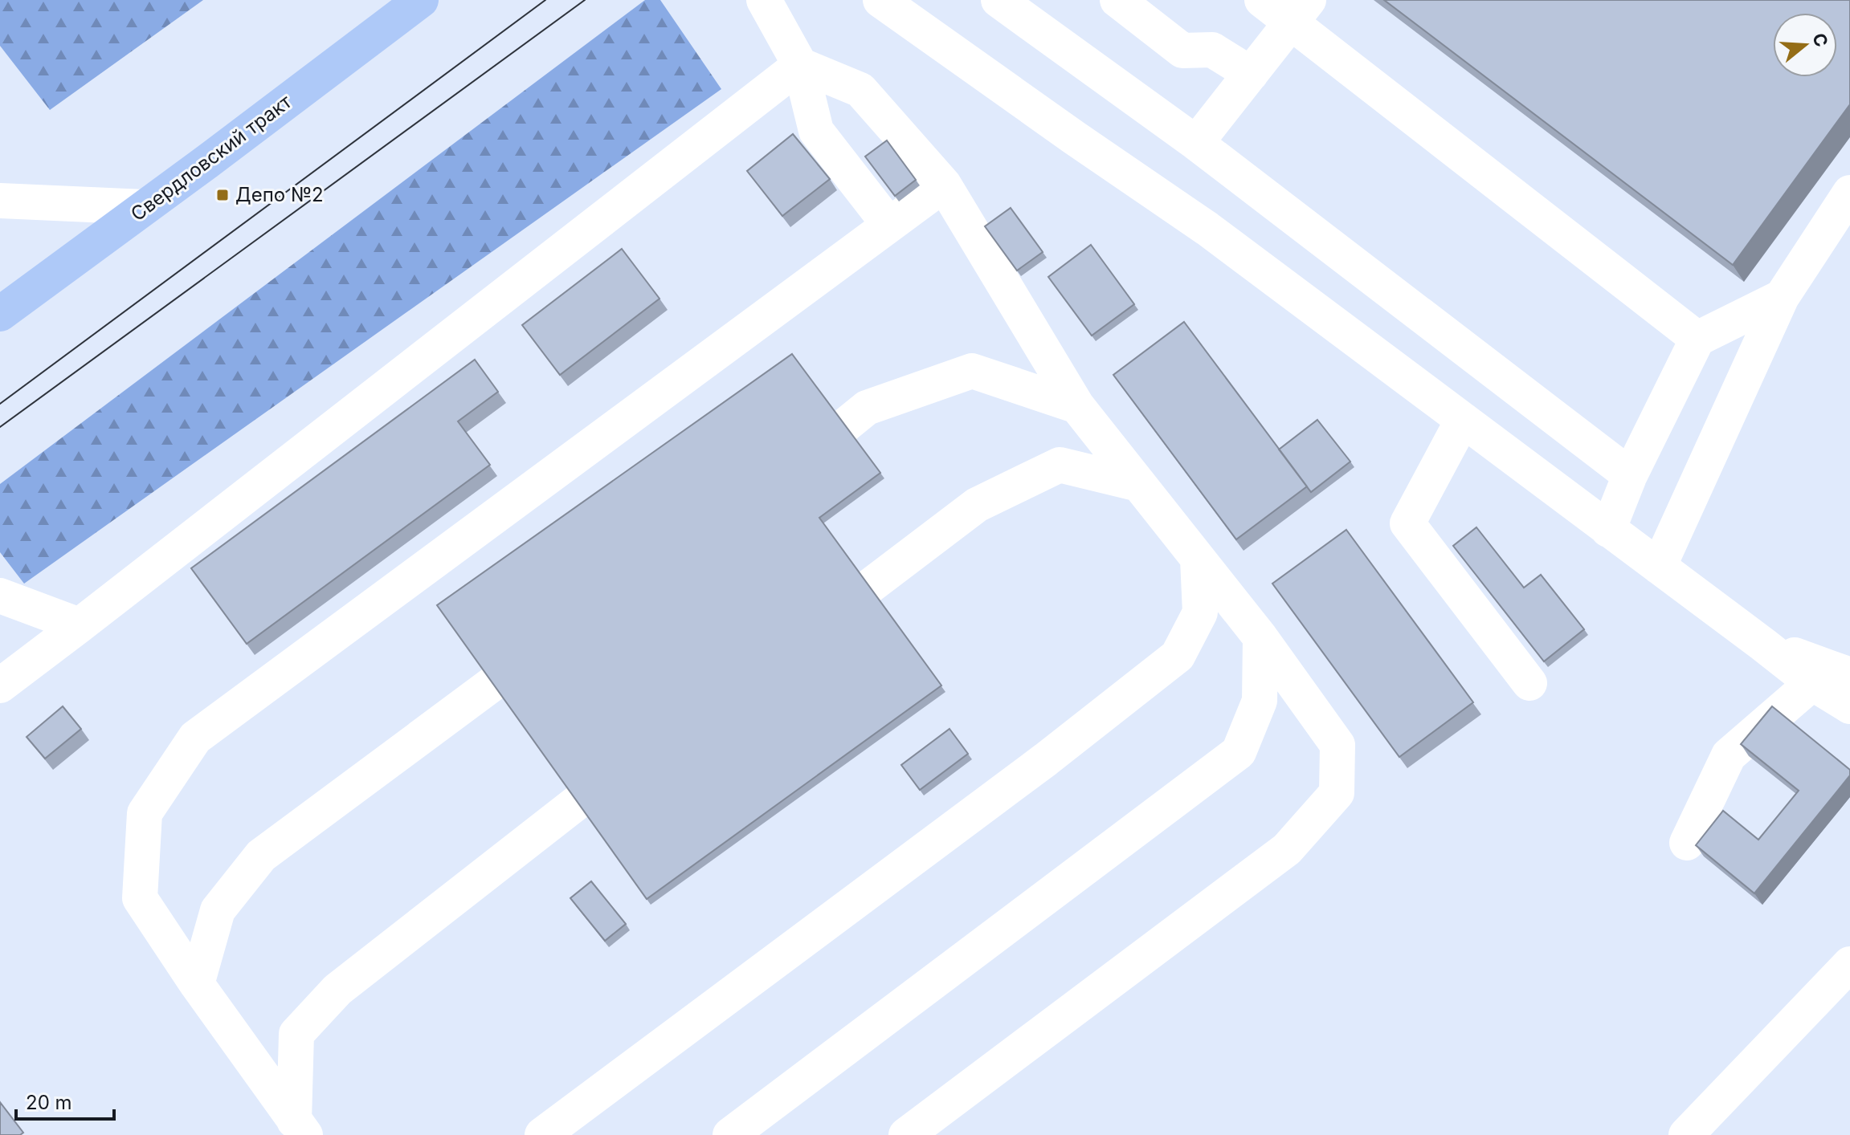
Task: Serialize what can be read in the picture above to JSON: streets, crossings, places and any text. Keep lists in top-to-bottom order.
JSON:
{
  "streets": {
    "main road": ["Свердловский тракт"]
  },
  "places": {
    "transit": ["Депо №2"]
  },
  "scale_bar": "20 m",
  "north": "right"
}
